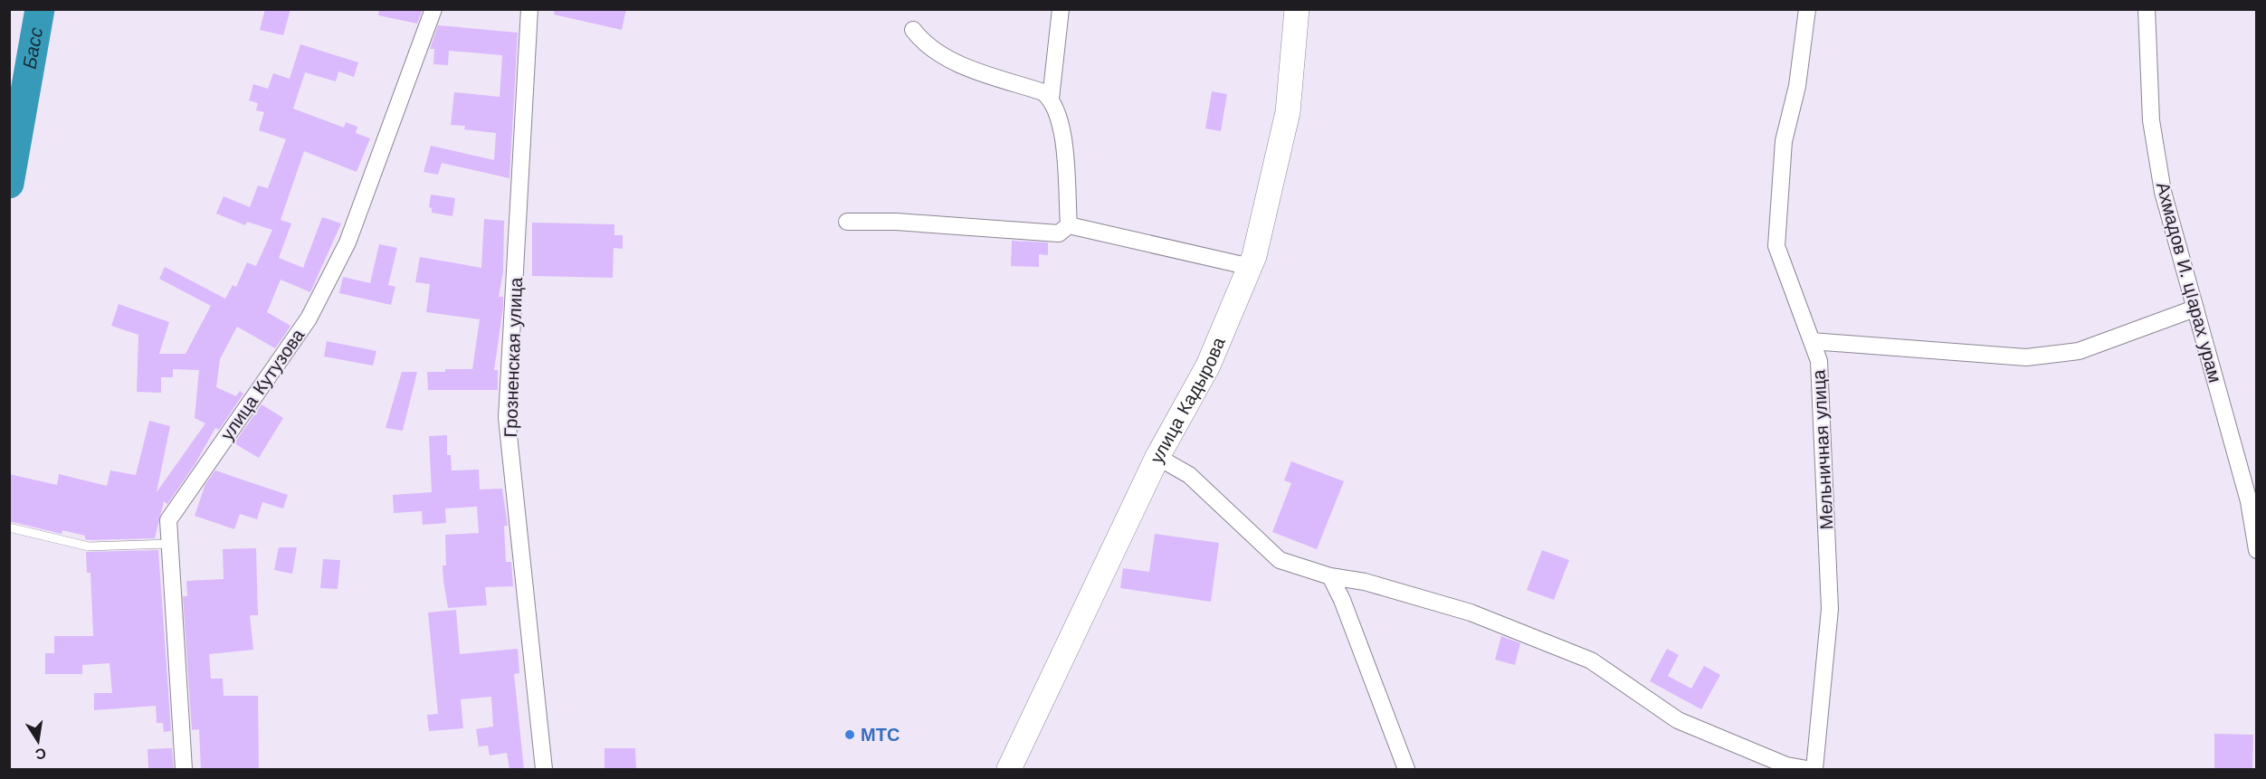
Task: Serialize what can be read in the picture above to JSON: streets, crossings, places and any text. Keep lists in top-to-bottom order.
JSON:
{
  "streets": {
    "street": [
      "Ахмадов И. цIарах урам",
      "Грозненская улица",
      "улица Кутузова",
      "улица Кадырова",
      "Мельничная улица"
    ]
  },
  "water": ["Басс"],
  "places": ["МТС"],
  "north": "bottom"
}
